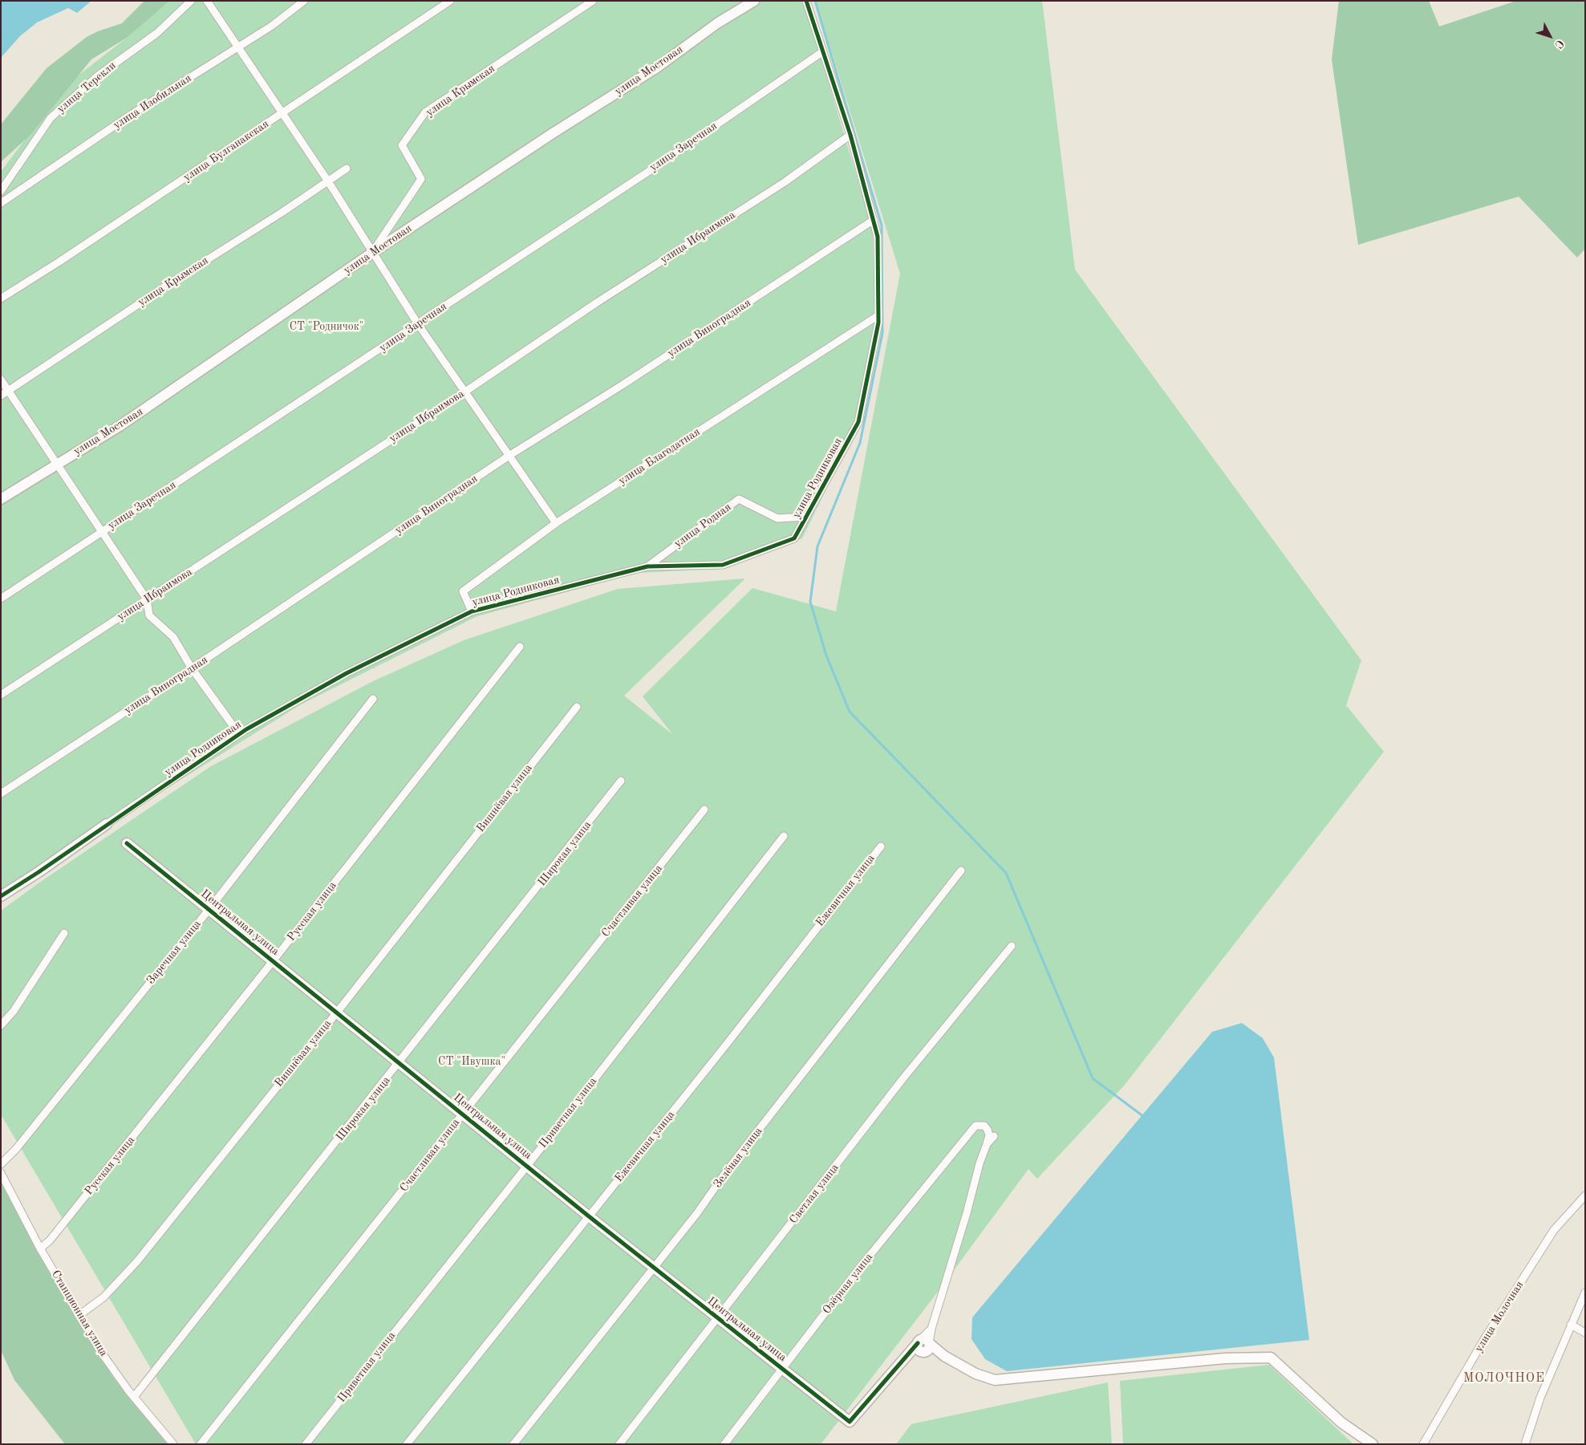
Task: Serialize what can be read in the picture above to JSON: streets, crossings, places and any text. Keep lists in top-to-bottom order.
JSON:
{
  "streets": {
    "street": [
      "улица Мостовая",
      "улица Терекли",
      "улица Крымская",
      "улица Изобильная",
      "улица Заречная",
      "улица Булганакская",
      "улица Ибраимова",
      "улица Виноградная",
      "улица Благодатная",
      "улица Родниковая",
      "улица Родная",
      "Вишнёвая улица",
      "Широкая улица",
      "Ежевичная улица",
      "Счастливая улица",
      "Русская улица",
      "Центральная улица",
      "Заречная улица",
      "Приветная улица",
      "Зелёная улица",
      "Светлая улица",
      "Озёрная улица",
      "Станционная улица",
      "улица Молочная"
    ]
  },
  "crossings": [
    ["улица Мостовая", "улица Крымская"],
    ["улица Заречная", "улица Родниковая"],
    ["улица Ибраимова", "улица Родниковая"],
    ["улица Виноградная", "улица Родниковая"],
    ["улица Благодатная", "улица Родниковая"],
    ["улица Родниковая", "улица Родная"],
    ["Вишнёвая улица", "Центральная улица"],
    ["Вишнёвая улица", "Станционная улица"],
    ["Широкая улица", "Центральная улица"],
    ["Широкая улица", "Станционная улица"],
    ["Ежевичная улица", "Центральная улица"],
    ["Счастливая улица", "Центральная улица"],
    ["Русская улица", "Центральная улица"],
    ["Русская улица", "Станционная улица"],
    ["Центральная улица", "Заречная улица"],
    ["Центральная улица", "Приветная улица"],
    ["Центральная улица", "Зелёная улица"],
    ["Центральная улица", "Светлая улица"],
    ["Центральная улица", "Озёрная улица"]
  ],
  "districts": ["МОЛОЧНОЕ"],
  "parks": ["СТ \"Родничок\"", "СТ \"Ивушка\""],
  "north": "bottom right"
}
